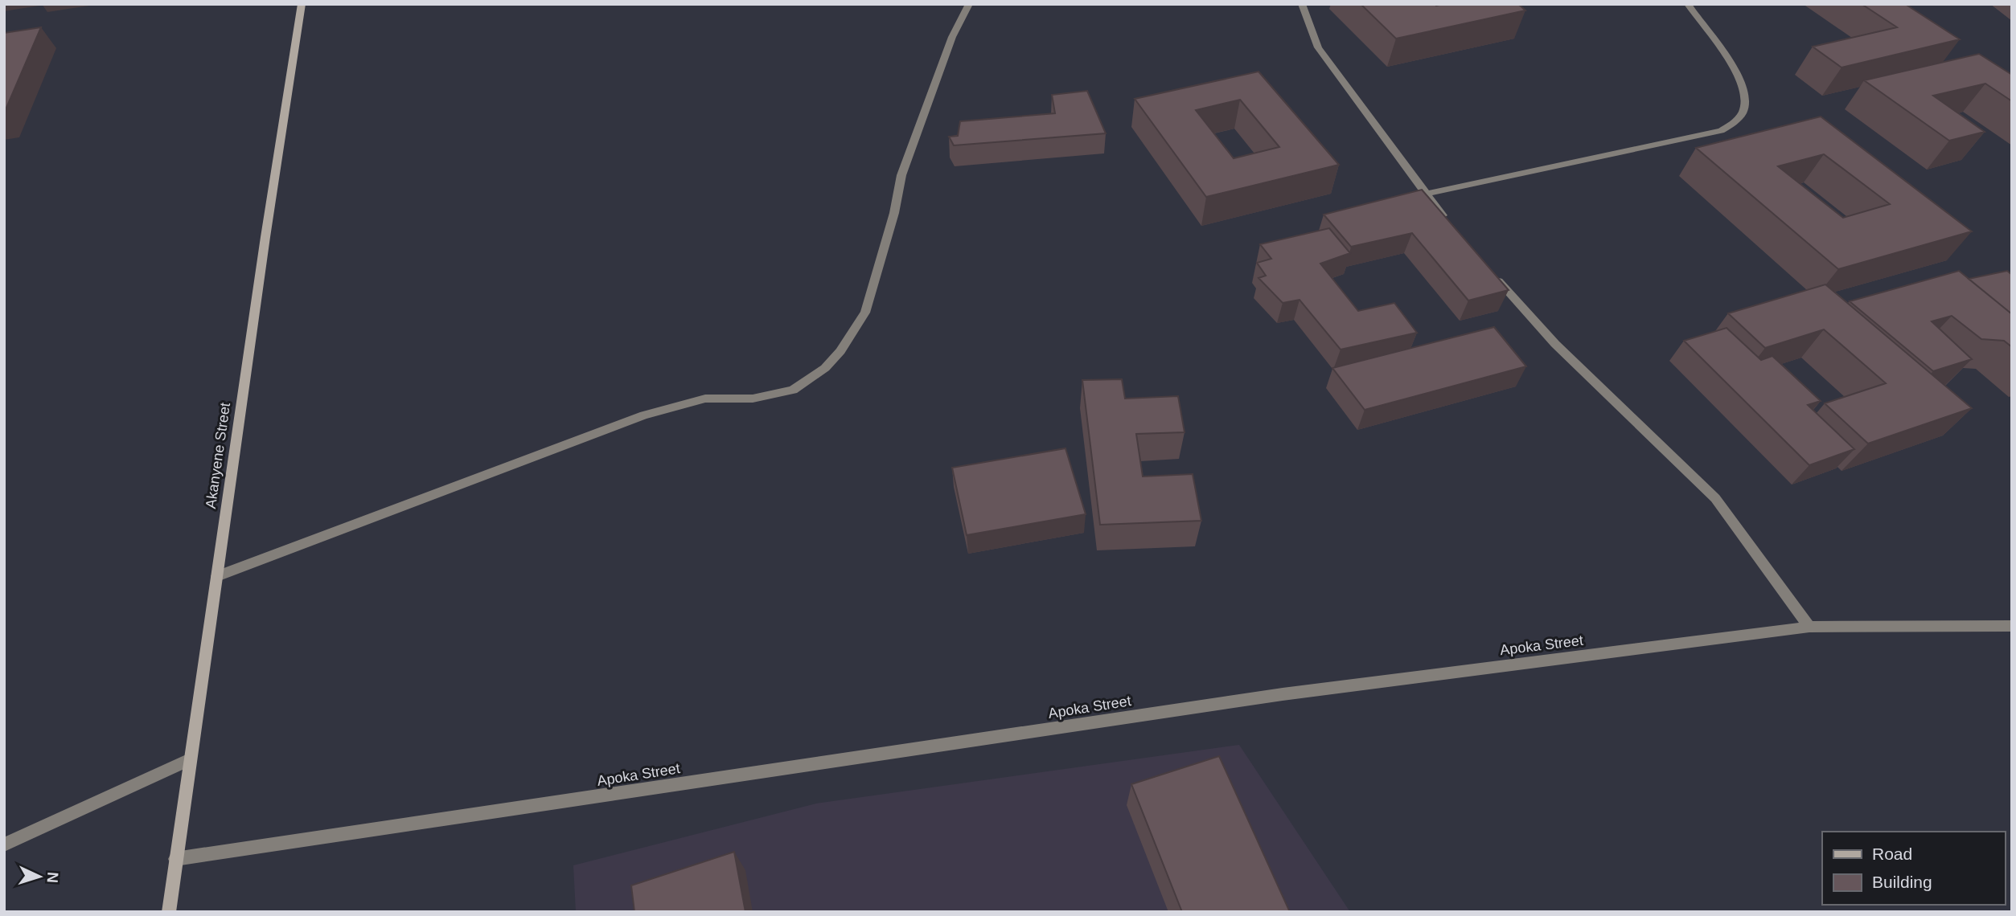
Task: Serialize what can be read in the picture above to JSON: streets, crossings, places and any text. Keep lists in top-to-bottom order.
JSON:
{
  "streets": {
    "street": ["Akanyene Street", "Apoka Street"]
  },
  "crossings": [
    ["Akanyene Street", "Apoka Street"]
  ],
  "legend": ["Road", "Building"],
  "north": "right"
}
